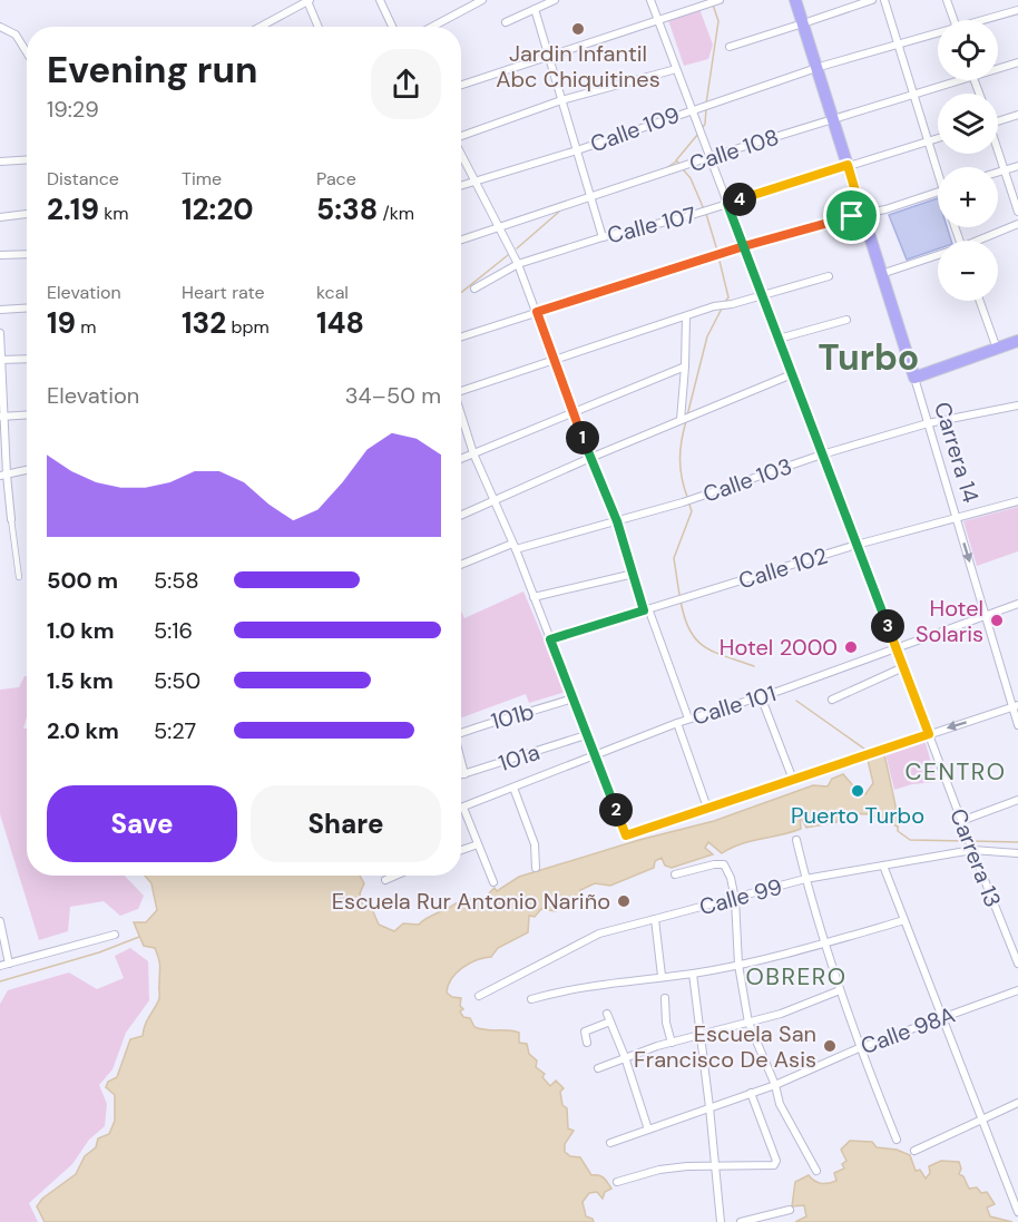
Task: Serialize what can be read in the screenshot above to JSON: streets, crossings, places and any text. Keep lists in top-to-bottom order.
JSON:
{
  "streets": {
    "main road": ["Carrera 14"],
    "street": [
      "Calle 109",
      "Calle 108",
      "Calle 107",
      "Calle 103",
      "Calle 102",
      "Calle 101",
      "101b",
      "101a",
      "Carrera 13",
      "Calle 99",
      "Calle 98A"
    ]
  },
  "crossings": [
    ["Calle 109", "Carrera 14"],
    ["Calle 109", "Carrera 13"],
    ["Calle 108", "Carrera 14"],
    ["Calle 108", "Carrera 13"],
    ["Calle 107", "Carrera 14"],
    ["Calle 107", "Carrera 13"],
    ["Carrera 14", "Calle 103"],
    ["Carrera 14", "Calle 102"],
    ["Carrera 14", "Calle 101"],
    ["Calle 103", "Carrera 13"],
    ["Calle 102", "Carrera 13"],
    ["Calle 101", "Carrera 13"],
    ["Carrera 13", "Calle 99"]
  ],
  "districts": ["Turbo", "CENTRO", "OBRERO"],
  "places": [
    "Jardin Infantil Abc Chiquitines",
    "Hotel Solaris",
    "Hotel 2000",
    "Puerto Turbo",
    "Escuela Rur Antonio Nariño",
    "Escuela San Francisco De Asis"
  ],
  "page": {
    "map_buttons": ["+", "−"],
    "heading": ["Evening run", "19:29"],
    "stats": [
      ["Distance", "2.19 km"],
      ["Time", "12:20"],
      ["Pace", "5:38 /km"],
      ["Elevation", "19 m"],
      ["Heart rate", "132 bpm"],
      ["kcal", "148"]
    ],
    "pins": [
      "4",
      "1",
      "3",
      "2"
    ],
    "chart": ["Elevation", "34–50 m"],
    "list": [
      {
        "name": "500 m",
        "note": "5:58"
      },
      {
        "name": "1.0 km",
        "note": "5:16"
      },
      {
        "name": "1.5 km",
        "note": "5:50"
      },
      {
        "name": "2.0 km",
        "note": "5:27"
      }
    ],
    "buttons": ["Save", "Share"]
  }
}
